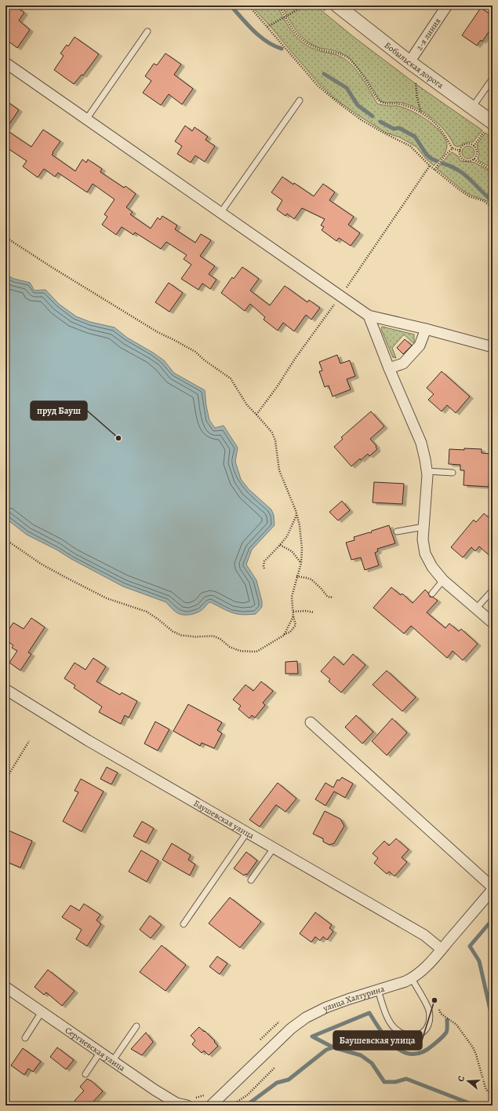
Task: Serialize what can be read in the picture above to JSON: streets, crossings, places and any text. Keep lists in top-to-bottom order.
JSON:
{
  "streets": {
    "street": [
      "2-я линия",
      "Бобыльская дорога",
      "Баушевская улица",
      "улица Халтурина",
      "Сергиевская улица"
    ]
  },
  "crossings": [
    ["2-я линия", "Бобыльская дорога"],
    ["Баушевская улица", "улица Халтурина"]
  ],
  "places": ["пруд Бауш", "Баушевская улица"],
  "north": "left"
}
